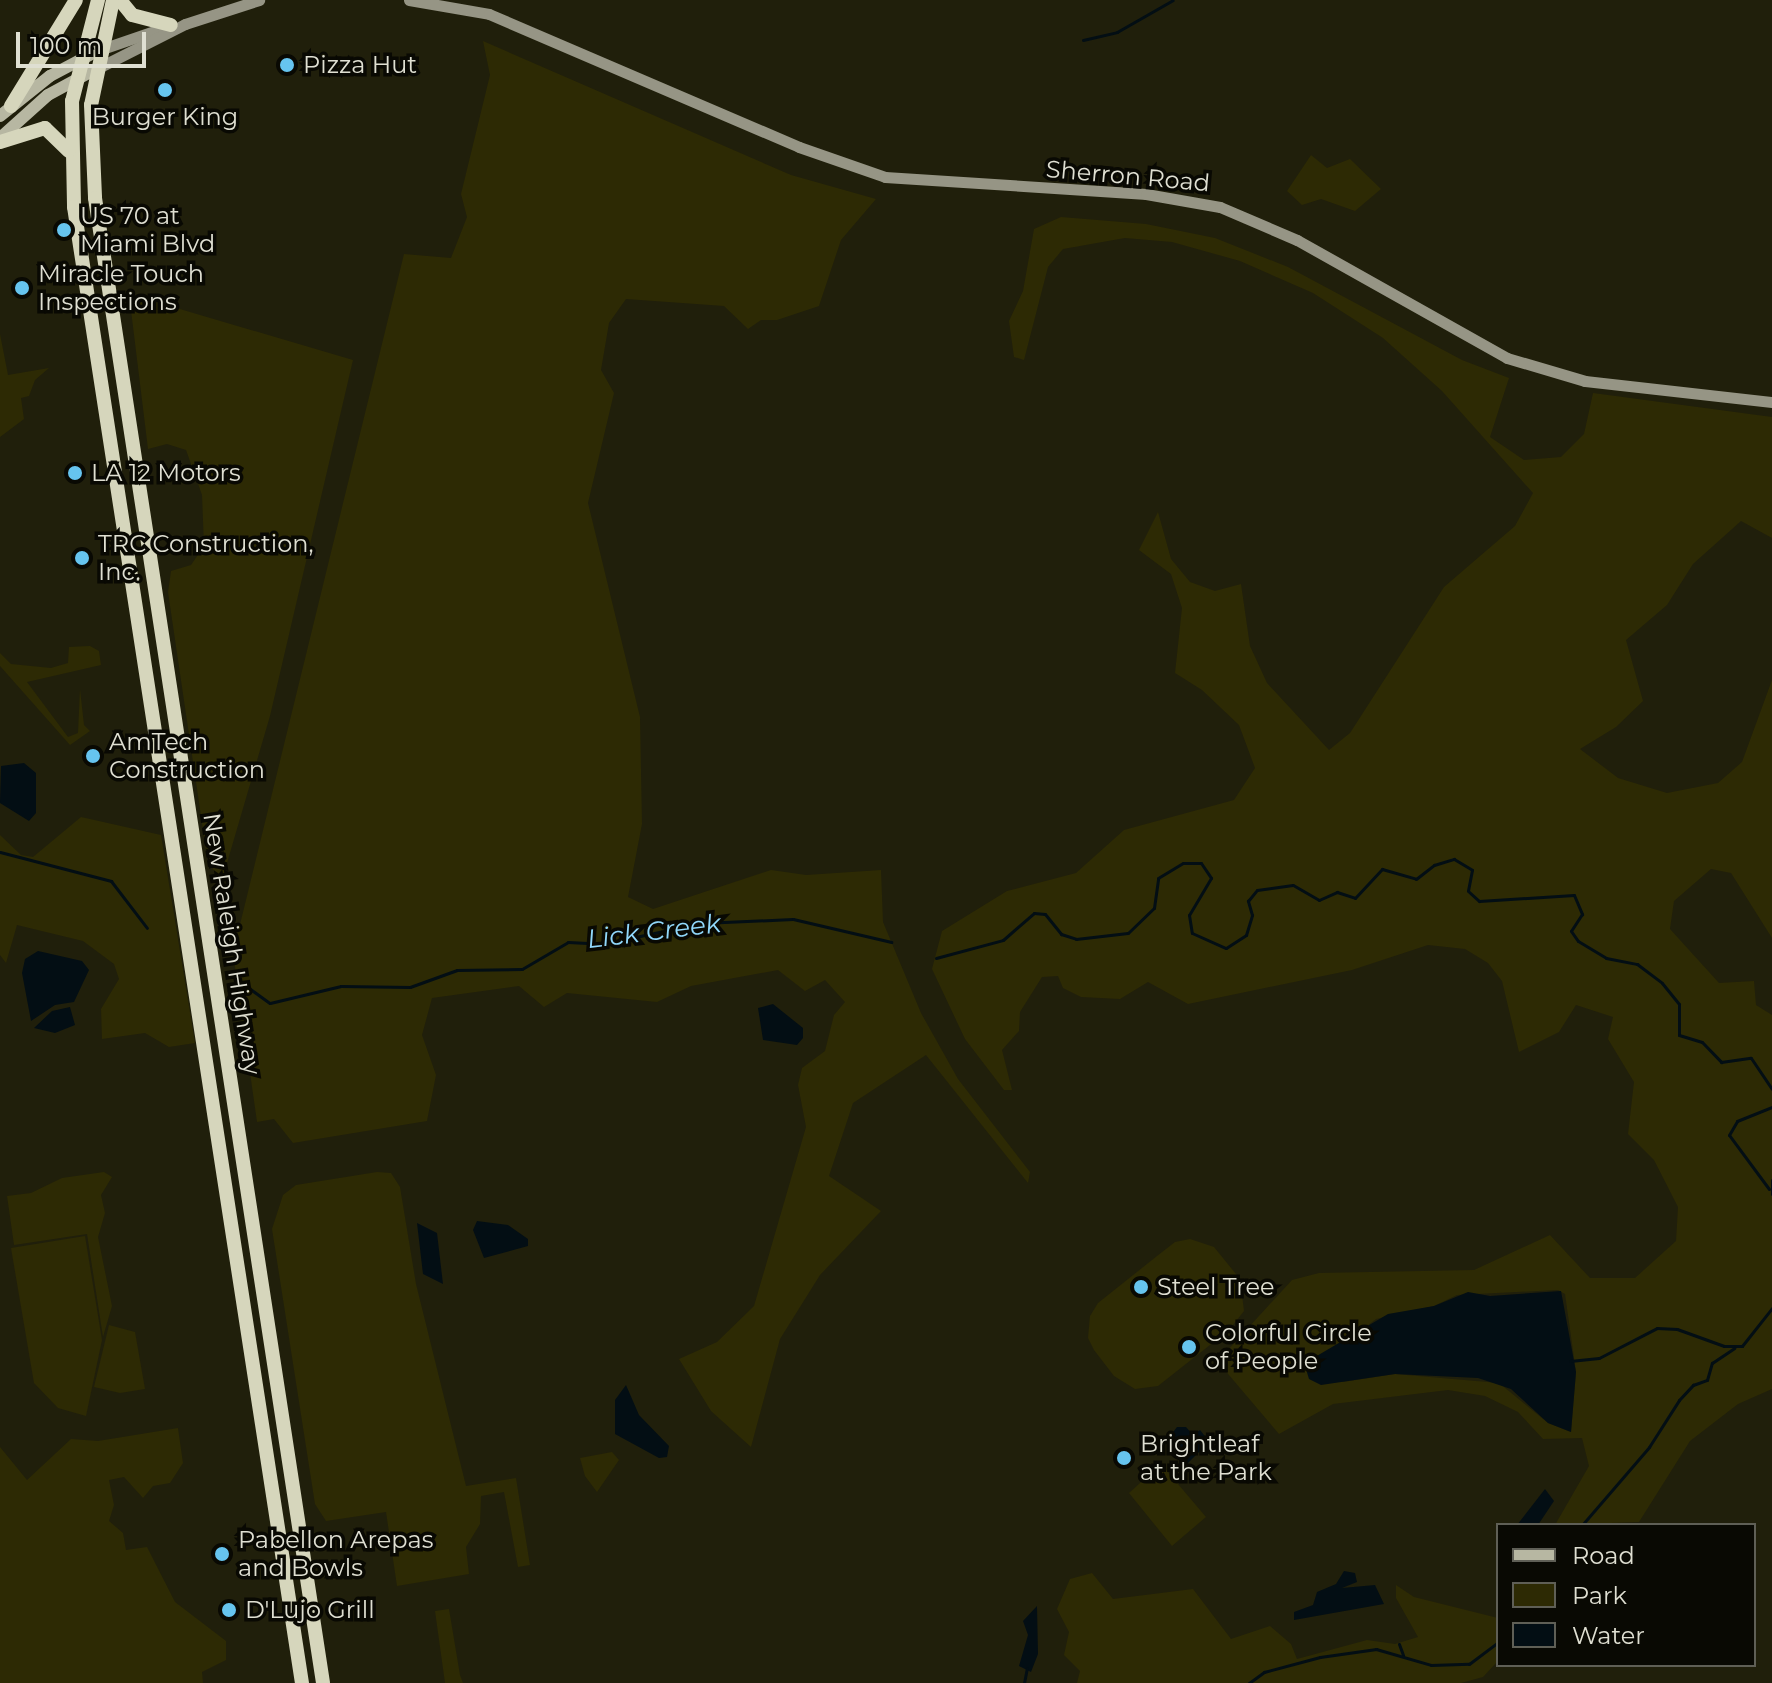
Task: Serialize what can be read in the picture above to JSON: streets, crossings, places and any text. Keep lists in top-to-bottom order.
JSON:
{
  "streets": {
    "highway": ["New Raleigh Highway"],
    "main road": ["Sherron Road"]
  },
  "water": ["Lick Creek"],
  "places": [
    "Pizza Hut",
    "Burger King",
    "US 70 at Miami Blvd",
    "Miracle Touch Inspections",
    "LA 12 Motors",
    "TRC Construction, Inc.",
    "AmTech Construction",
    "Steel Tree",
    "Colorful Circle of People",
    "Brightleaf at the Park",
    "Pabellon Arepas and Bowls",
    "D'Lujo Grill"
  ],
  "legend": ["Road", "Park", "Water"],
  "scale_bar": "100 m"
}
